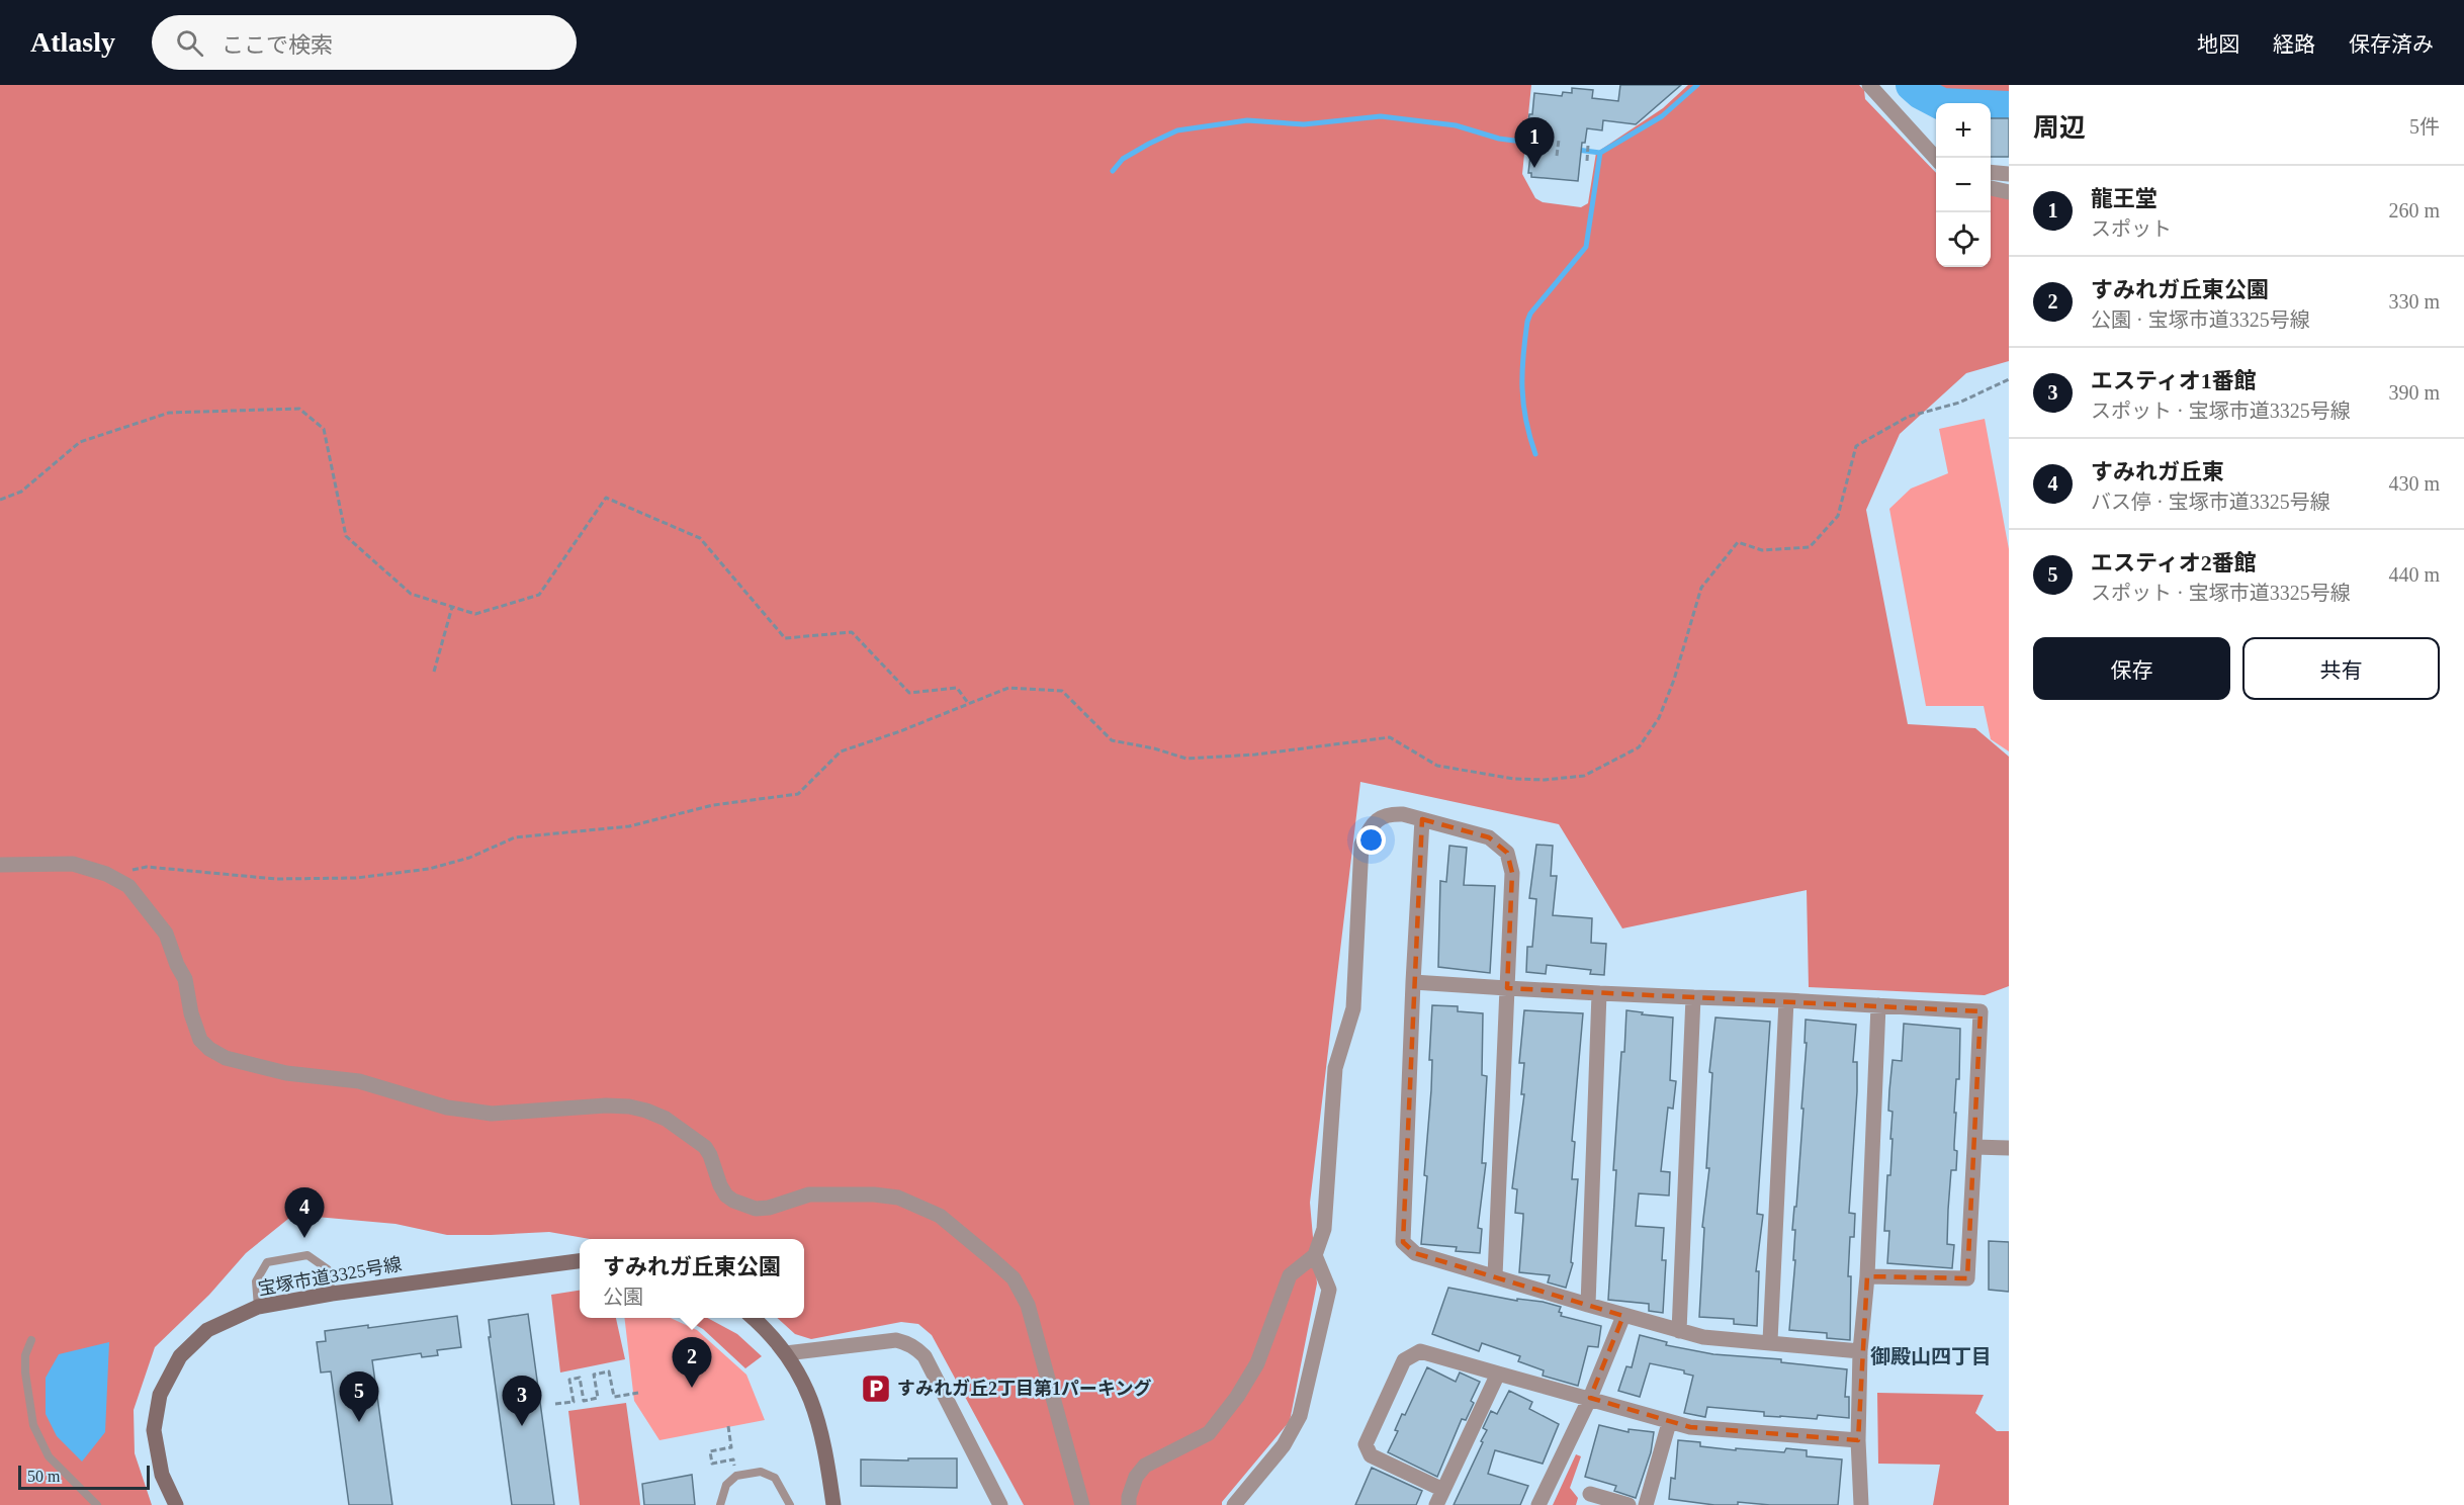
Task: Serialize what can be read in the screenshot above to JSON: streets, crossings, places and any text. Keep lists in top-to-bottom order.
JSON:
{
  "streets": {
    "street": ["宝塚市道3325号線"]
  },
  "districts": ["御殿山四丁目"],
  "places": {
    "parking": ["すみれガ丘2丁目第1パーキング"]
  },
  "scale_bar": "50 m",
  "page": {
    "header": "Atlasly",
    "search": "ここで検索",
    "nav": ["地図", "経路", "保存済み"],
    "heading": ["周辺", "5件"],
    "map_buttons": ["+", "−"],
    "pins": [
      "1",
      "4",
      "2",
      "5",
      "3"
    ],
    "list": [
      {
        "mark": "1",
        "name": "龍王堂",
        "note": "スポット",
        "value": "260 m"
      },
      {
        "mark": "2",
        "name": "すみれガ丘東公園",
        "note": "公園 · 宝塚市道3325号線",
        "value": "330 m"
      },
      {
        "mark": "3",
        "name": "エスティオ1番館",
        "note": "スポット · 宝塚市道3325号線",
        "value": "390 m"
      },
      {
        "mark": "4",
        "name": "すみれガ丘東",
        "note": "バス停 · 宝塚市道3325号線",
        "value": "430 m"
      },
      {
        "mark": "5",
        "name": "エスティオ2番館",
        "note": "スポット · 宝塚市道3325号線",
        "value": "440 m"
      }
    ],
    "buttons": ["保存", "共有"],
    "popup": ["すみれガ丘東公園", "公園"],
    "scale": "50 m"
  }
}
